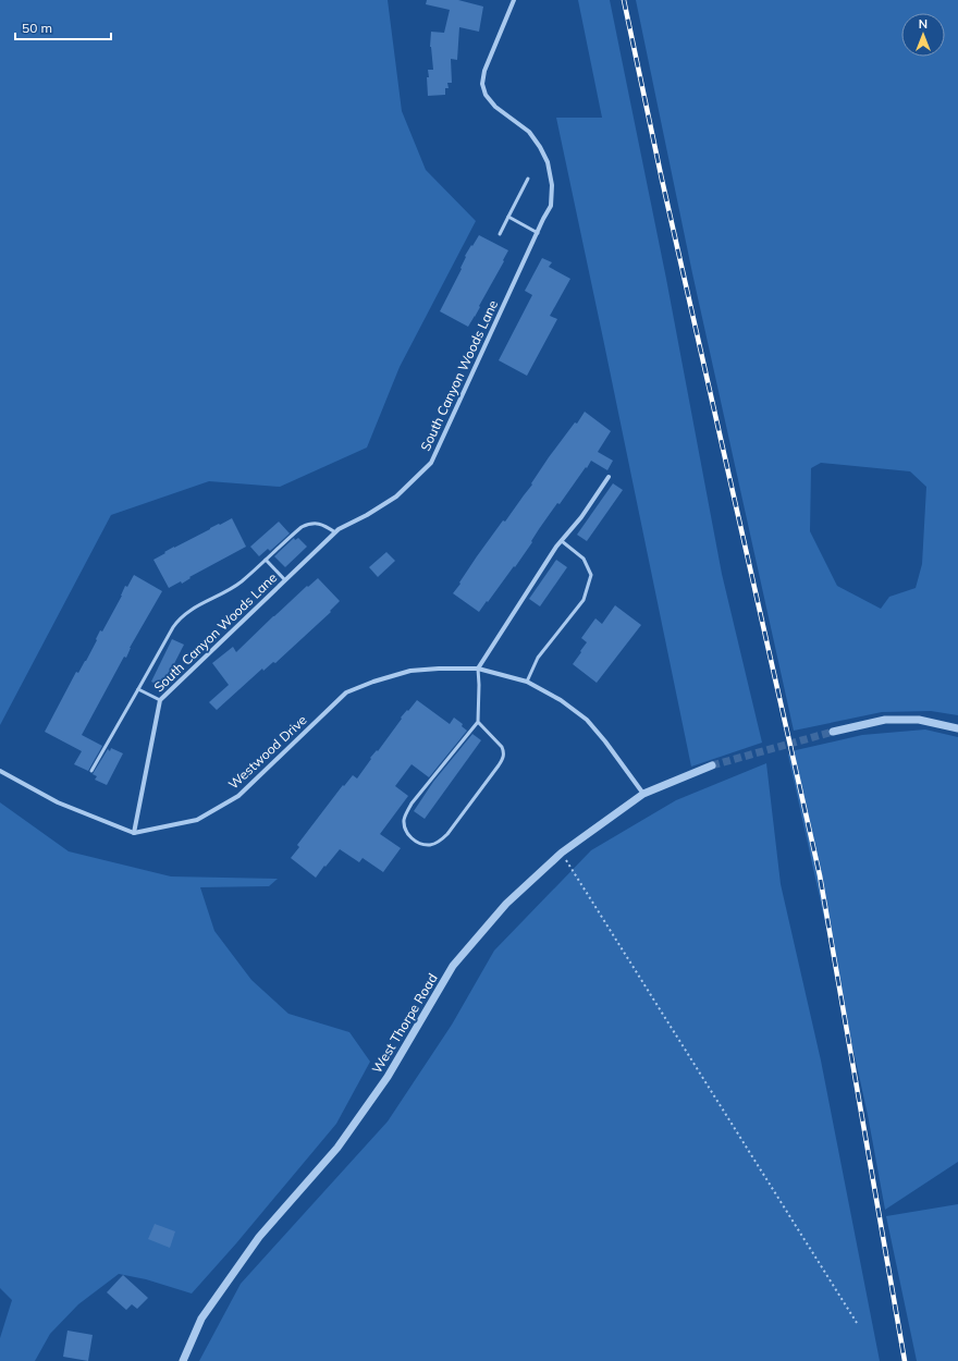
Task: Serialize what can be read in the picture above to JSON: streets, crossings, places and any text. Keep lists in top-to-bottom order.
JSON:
{
  "streets": {
    "street": ["South Canyon Woods Lane", "Westwood Drive", "West Thorpe Road"]
  },
  "crossings": [
    ["South Canyon Woods Lane", "Westwood Drive"],
    ["Westwood Drive", "West Thorpe Road"]
  ],
  "scale_bar": "50 m",
  "north": "top"
}
